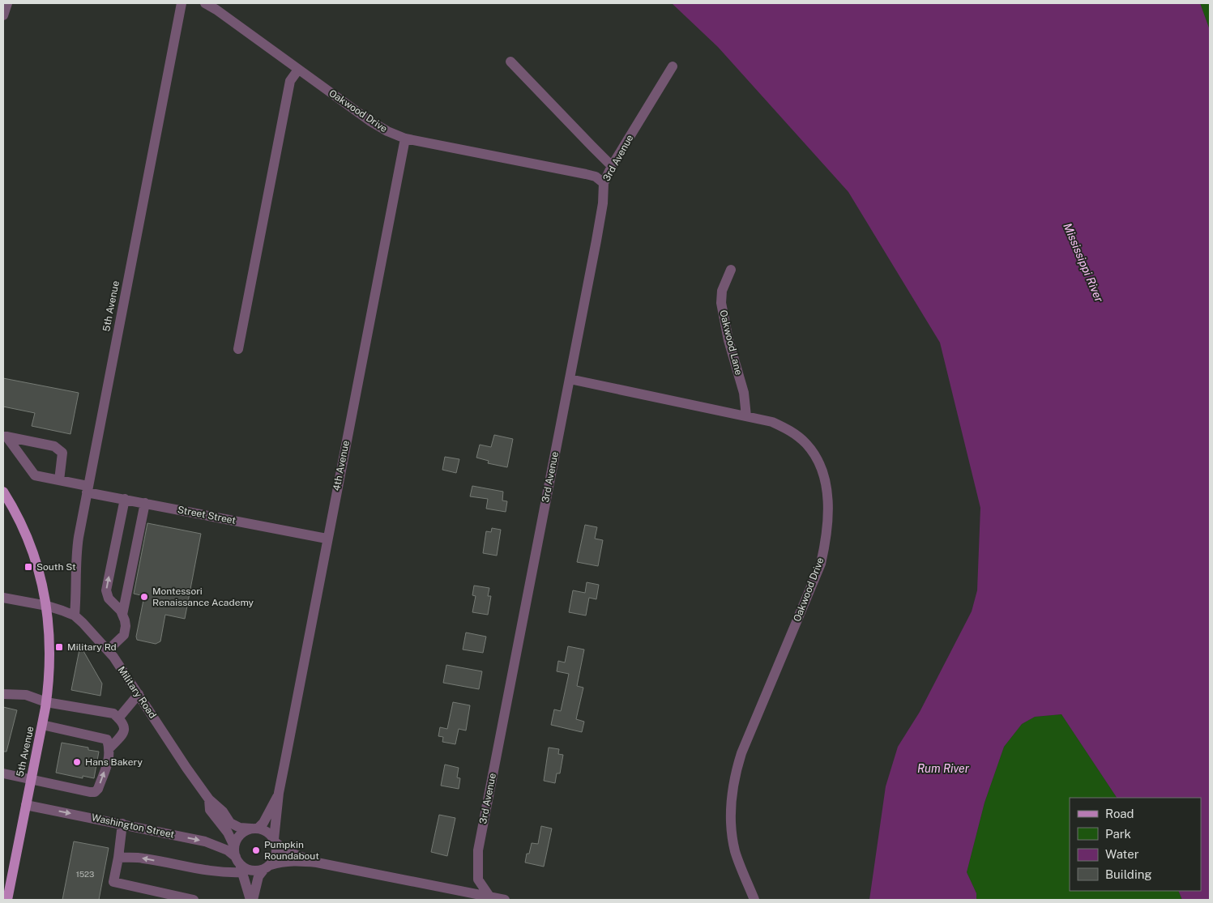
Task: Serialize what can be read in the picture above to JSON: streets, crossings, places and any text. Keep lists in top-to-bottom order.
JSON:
{
  "streets": {
    "main road": ["5th Avenue"],
    "street": [
      "Oakwood Drive",
      "3rd Avenue",
      "Oakwood Lane",
      "4th Avenue",
      "Street Street",
      "Military Road",
      "Washington Street"
    ]
  },
  "crossings": [
    ["Oakwood Drive", "3rd Avenue"],
    ["Oakwood Drive", "Oakwood Lane"],
    ["Oakwood Drive", "4th Avenue"],
    ["5th Avenue", "Street Street"],
    ["5th Avenue", "Military Road"],
    ["5th Avenue", "Washington Street"],
    ["4th Avenue", "Street Street"],
    ["4th Avenue", "Military Road"],
    ["4th Avenue", "Washington Street"],
    ["Military Road", "Washington Street"]
  ],
  "water": ["Mississippi River", "Rum River"],
  "places": {
    "transit": ["South St", "Military Rd"],
    "other": ["Montessori Renaissance Academy", "Hans Bakery", "Pumpkin Roundabout"]
  },
  "house_numbers": ["1523"],
  "legend": [
    "Road",
    "Park",
    "Water",
    "Building"
  ]
}
